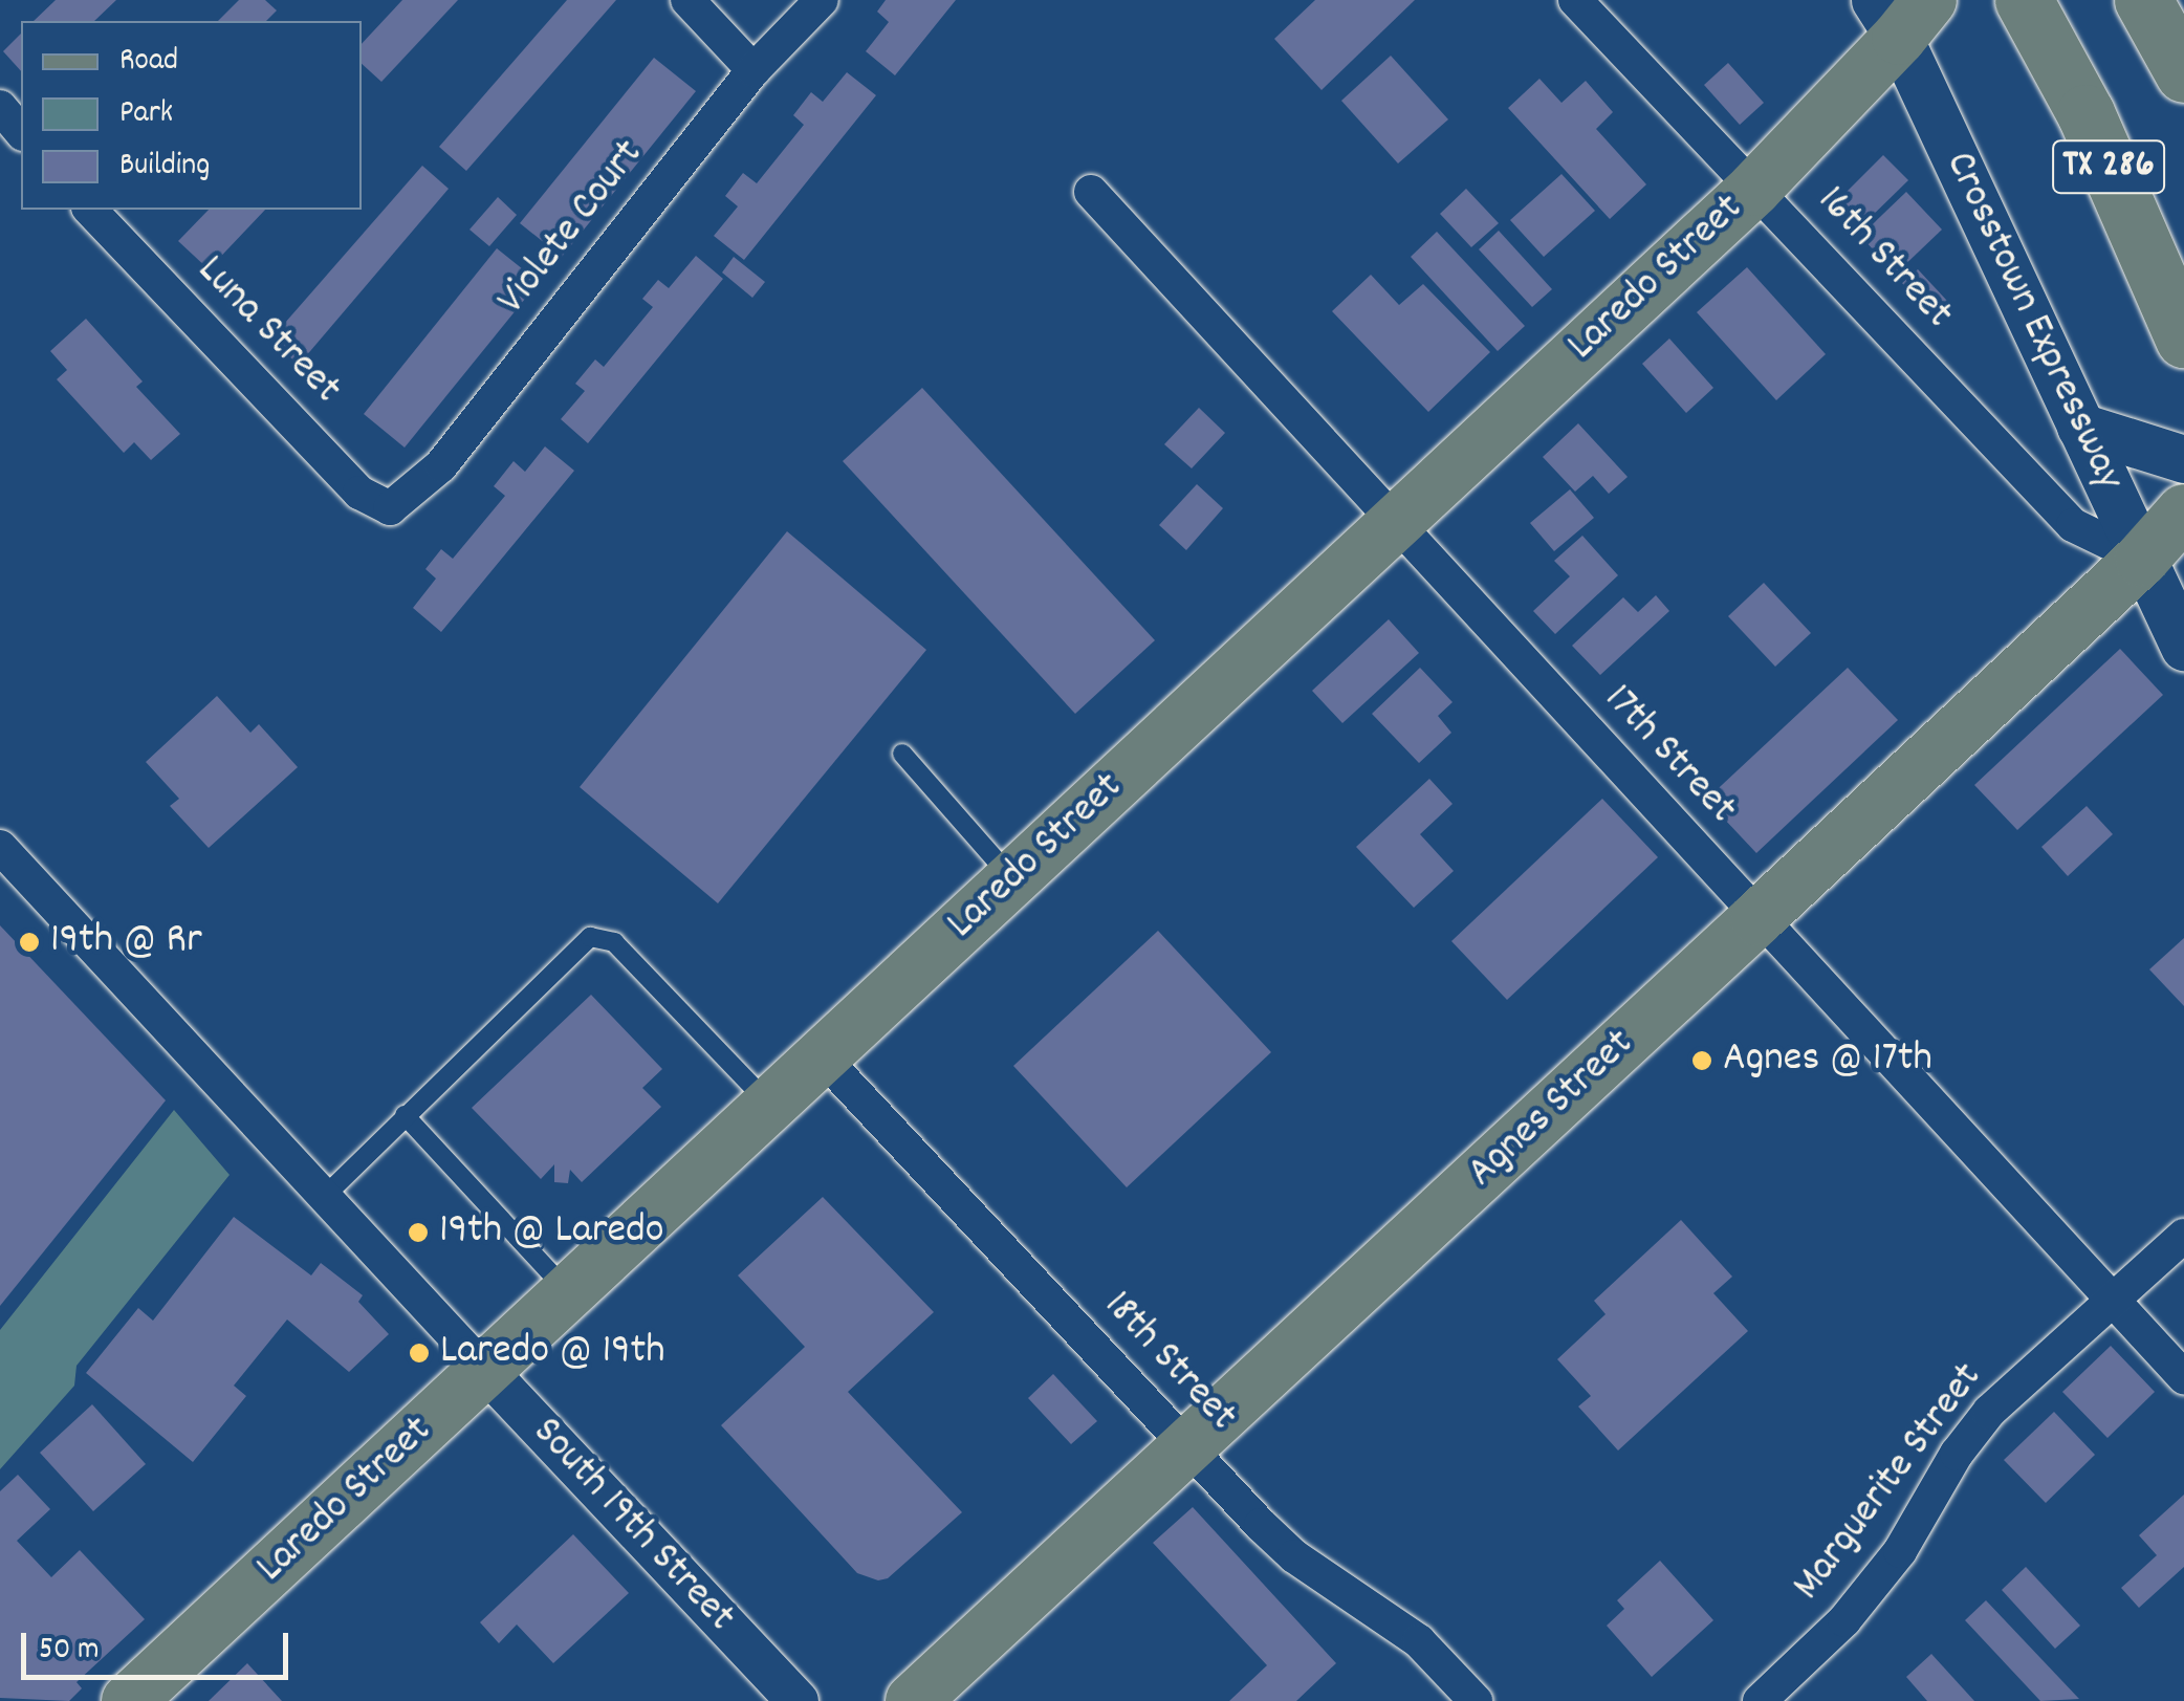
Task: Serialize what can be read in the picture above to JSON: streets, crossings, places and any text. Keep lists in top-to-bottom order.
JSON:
{
  "streets": {
    "highway": ["TX 286"],
    "main road": ["Laredo Street", "Crosstown Expressway", "Agnes Street"],
    "street": [
      "Violete Court",
      "16th Street",
      "Luna Street",
      "17th Street",
      "18th Street",
      "Marguerite Street",
      "South 19th Street"
    ]
  },
  "crossings": [
    ["Violete Court", "Luna Street"],
    ["16th Street", "Laredo Street"],
    ["16th Street", "Crosstown Expressway"],
    ["16th Street", "Agnes Street"],
    ["Laredo Street", "Crosstown Expressway"],
    ["Laredo Street", "17th Street"],
    ["Laredo Street", "18th Street"],
    ["Laredo Street", "South 19th Street"],
    ["Crosstown Expressway", "Agnes Street"],
    ["17th Street", "Agnes Street"],
    ["17th Street", "Marguerite Street"],
    ["Agnes Street", "18th Street"]
  ],
  "places": [
    "19th @ Rr",
    "Agnes @ 17th",
    "19th @ Laredo",
    "Laredo @ 19th"
  ],
  "legend": ["Road", "Park", "Building"],
  "scale_bar": "50 m"
}
